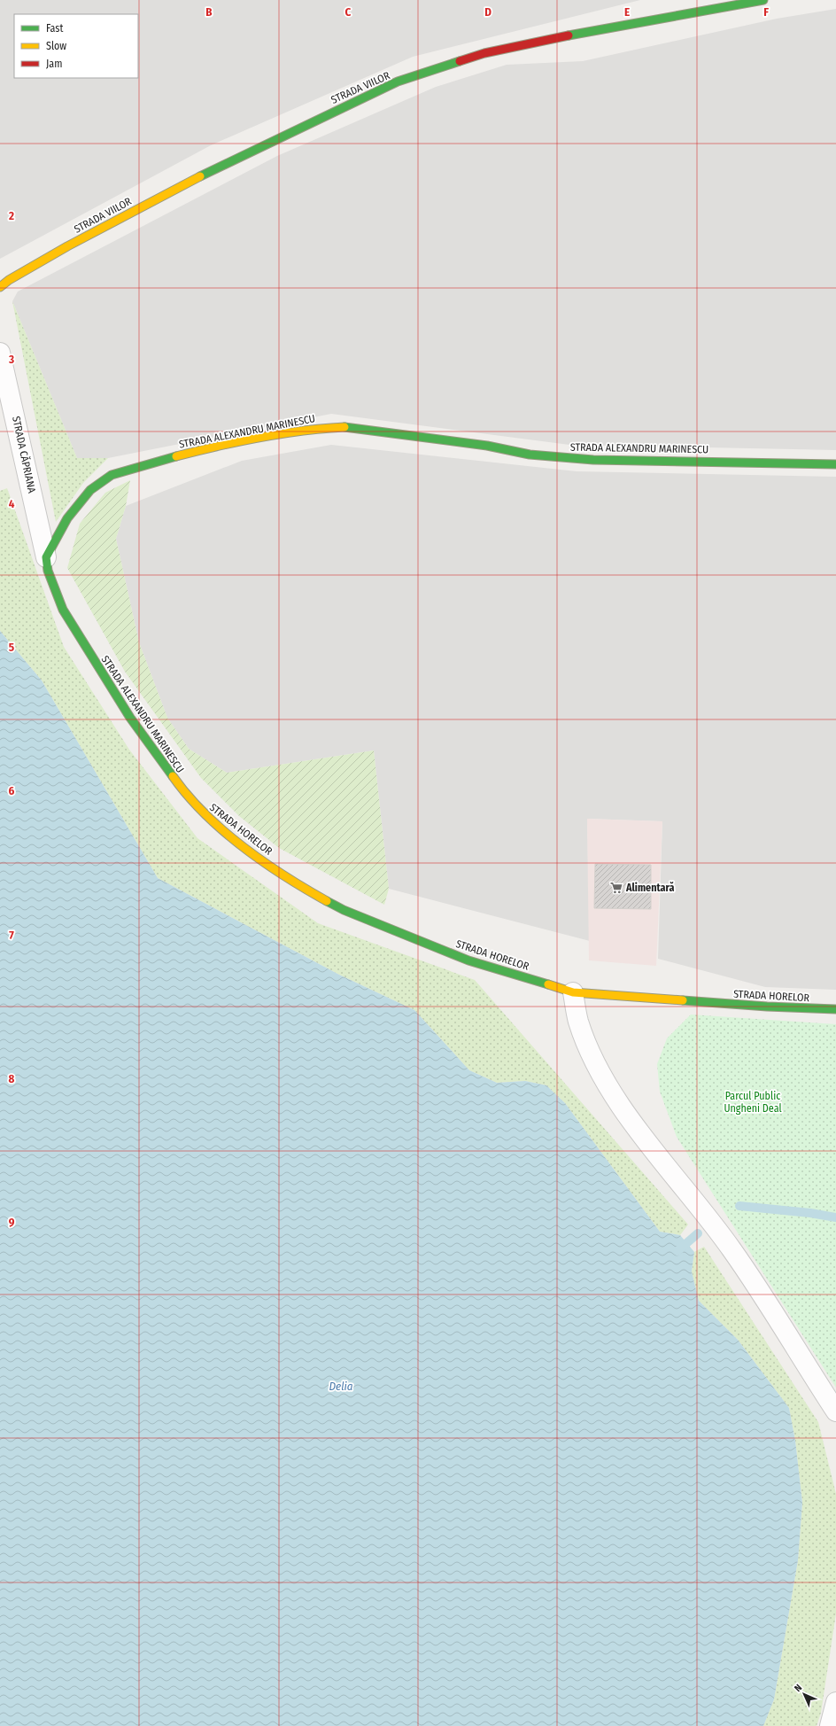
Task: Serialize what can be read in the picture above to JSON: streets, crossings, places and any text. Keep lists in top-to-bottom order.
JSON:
{
  "streets": {
    "street": [
      "STRADA VIILOR",
      "STRADA ALEXANDRU MARINESCU",
      "STRADA CĂPRIANA",
      "STRADA HORELOR"
    ]
  },
  "crossings": [
    ["STRADA ALEXANDRU MARINESCU", "STRADA CĂPRIANA"],
    ["STRADA ALEXANDRU MARINESCU", "STRADA HORELOR"]
  ],
  "water": ["Delia"],
  "parks": ["Parcul Public Ungheni Deal"],
  "places": {
    "supermarket": ["Alimentară"]
  },
  "legend": ["Fast", "Slow", "Jam"],
  "north": "top left",
  "grid": {
    "columns": [
      "B",
      "C",
      "D",
      "E",
      "F"
    ],
    "rows": [
      "2",
      "3",
      "4",
      "5",
      "6",
      "7",
      "8",
      "9"
    ]
  }
}
